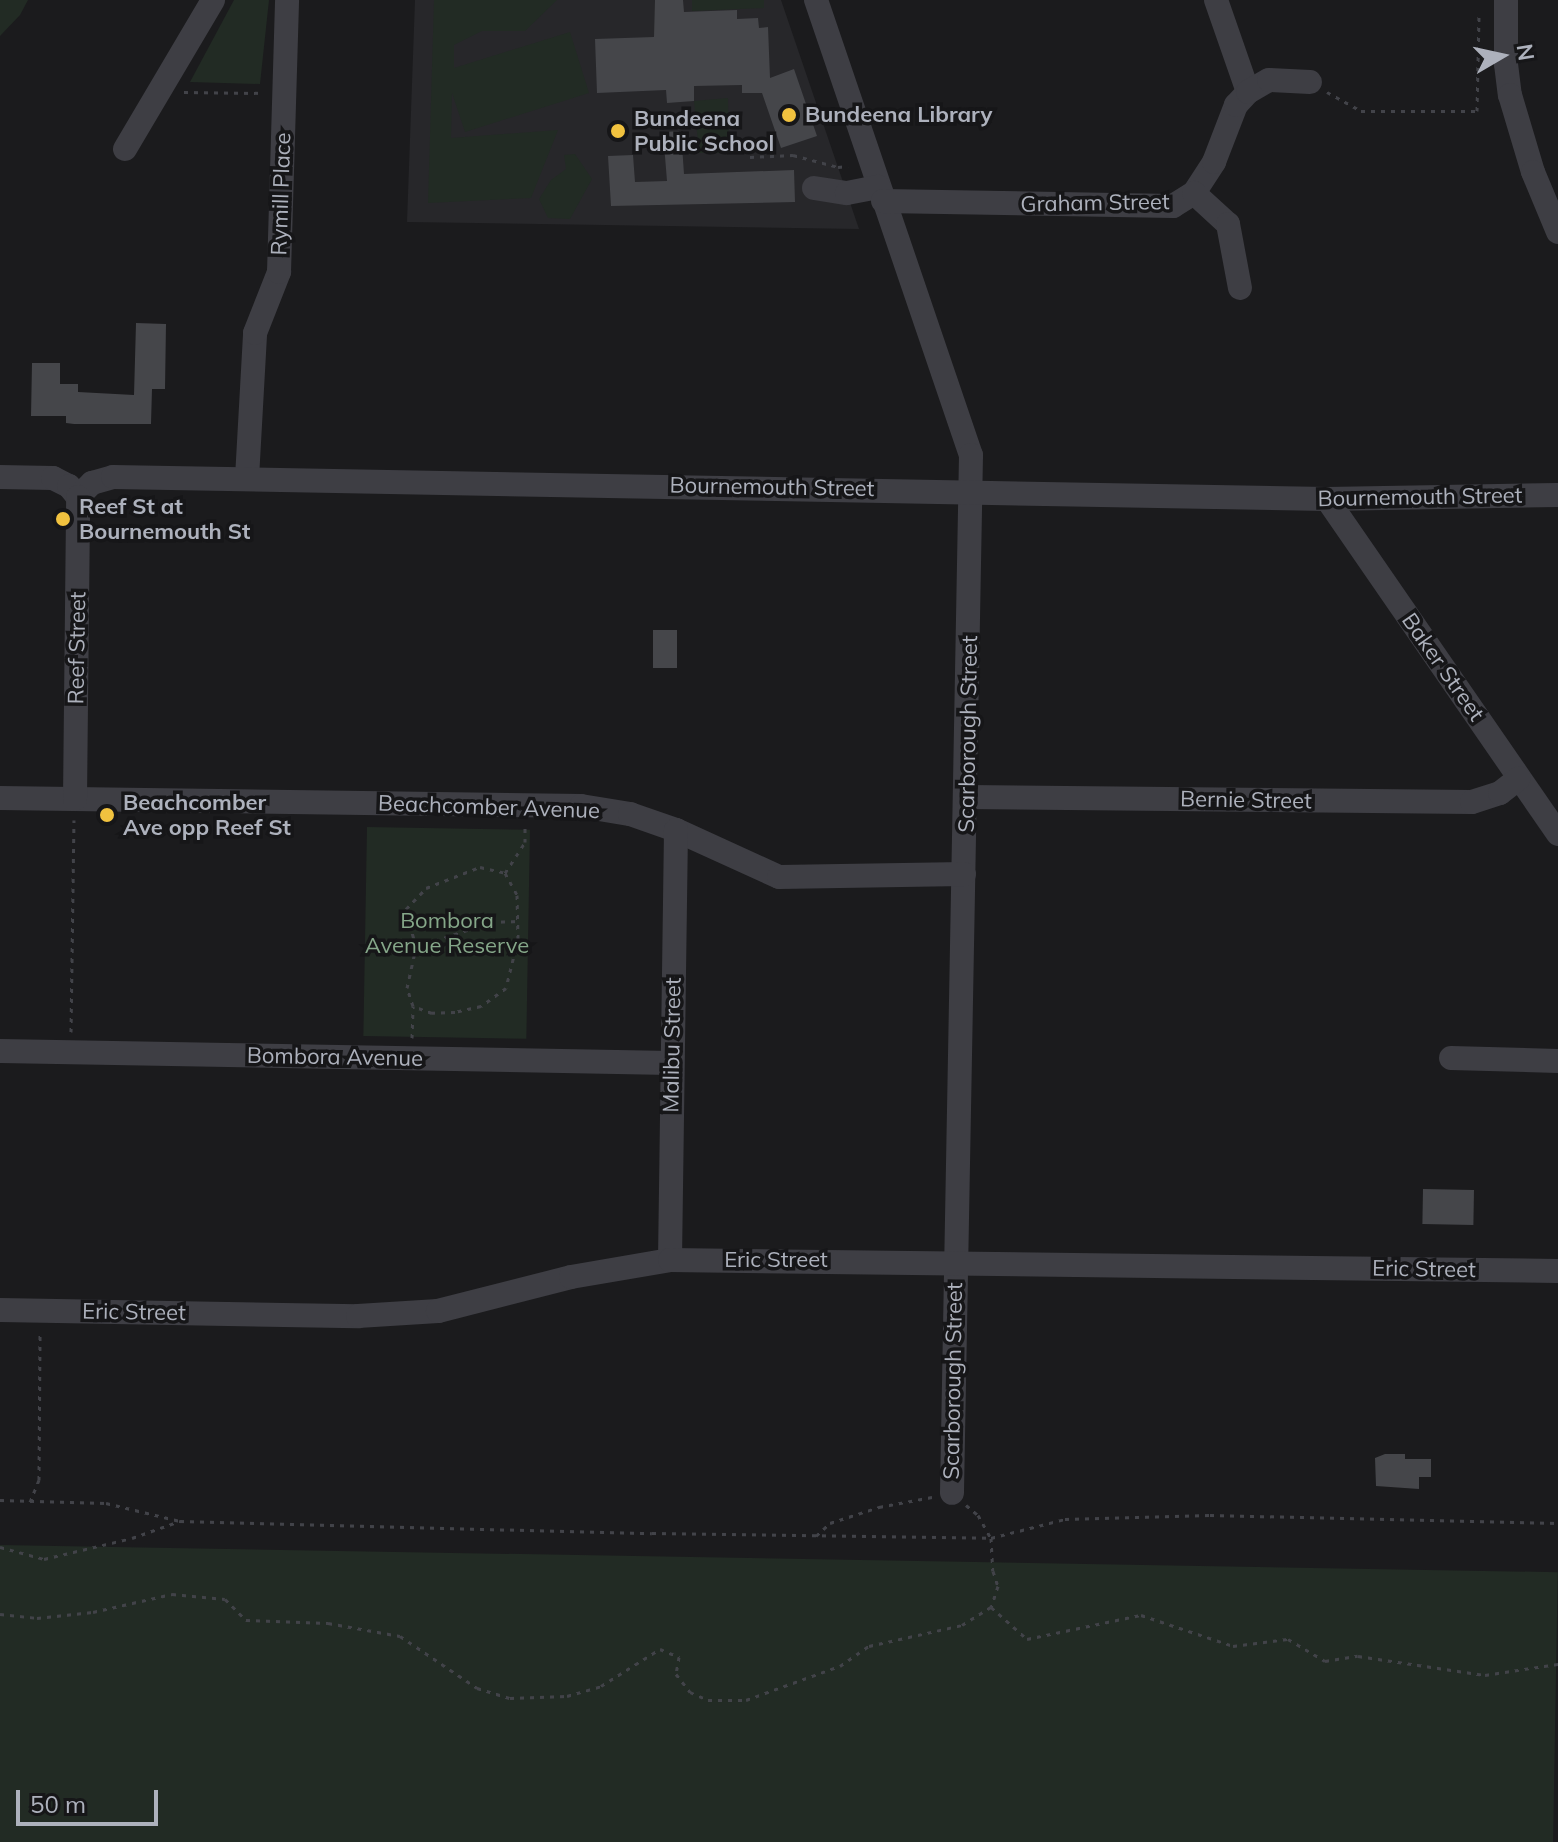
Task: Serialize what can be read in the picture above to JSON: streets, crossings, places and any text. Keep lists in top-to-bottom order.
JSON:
{
  "streets": {
    "street": [
      "Rymill Place",
      "Graham Street",
      "Bournemouth Street",
      "Reef Street",
      "Baker Street",
      "Scarborough Street",
      "Bernie Street",
      "Beachcomber Avenue",
      "Malibu Street",
      "Bombora Avenue",
      "Eric Street"
    ]
  },
  "crossings": [
    ["Rymill Place", "Bournemouth Street"],
    ["Graham Street", "Scarborough Street"],
    ["Bournemouth Street", "Reef Street"],
    ["Bournemouth Street", "Baker Street"],
    ["Bournemouth Street", "Scarborough Street"],
    ["Reef Street", "Beachcomber Avenue"],
    ["Baker Street", "Bernie Street"],
    ["Scarborough Street", "Bernie Street"],
    ["Scarborough Street", "Beachcomber Avenue"],
    ["Scarborough Street", "Eric Street"],
    ["Beachcomber Avenue", "Malibu Street"],
    ["Malibu Street", "Bombora Avenue"],
    ["Malibu Street", "Eric Street"]
  ],
  "parks": ["Bombora Avenue Reserve"],
  "places": [
    "Bundeena Library",
    "Bundeena Public School",
    "Reef St at Bournemouth St",
    "Beachcomber Ave opp Reef St"
  ],
  "scale_bar": "50 m",
  "north": "right"
}
